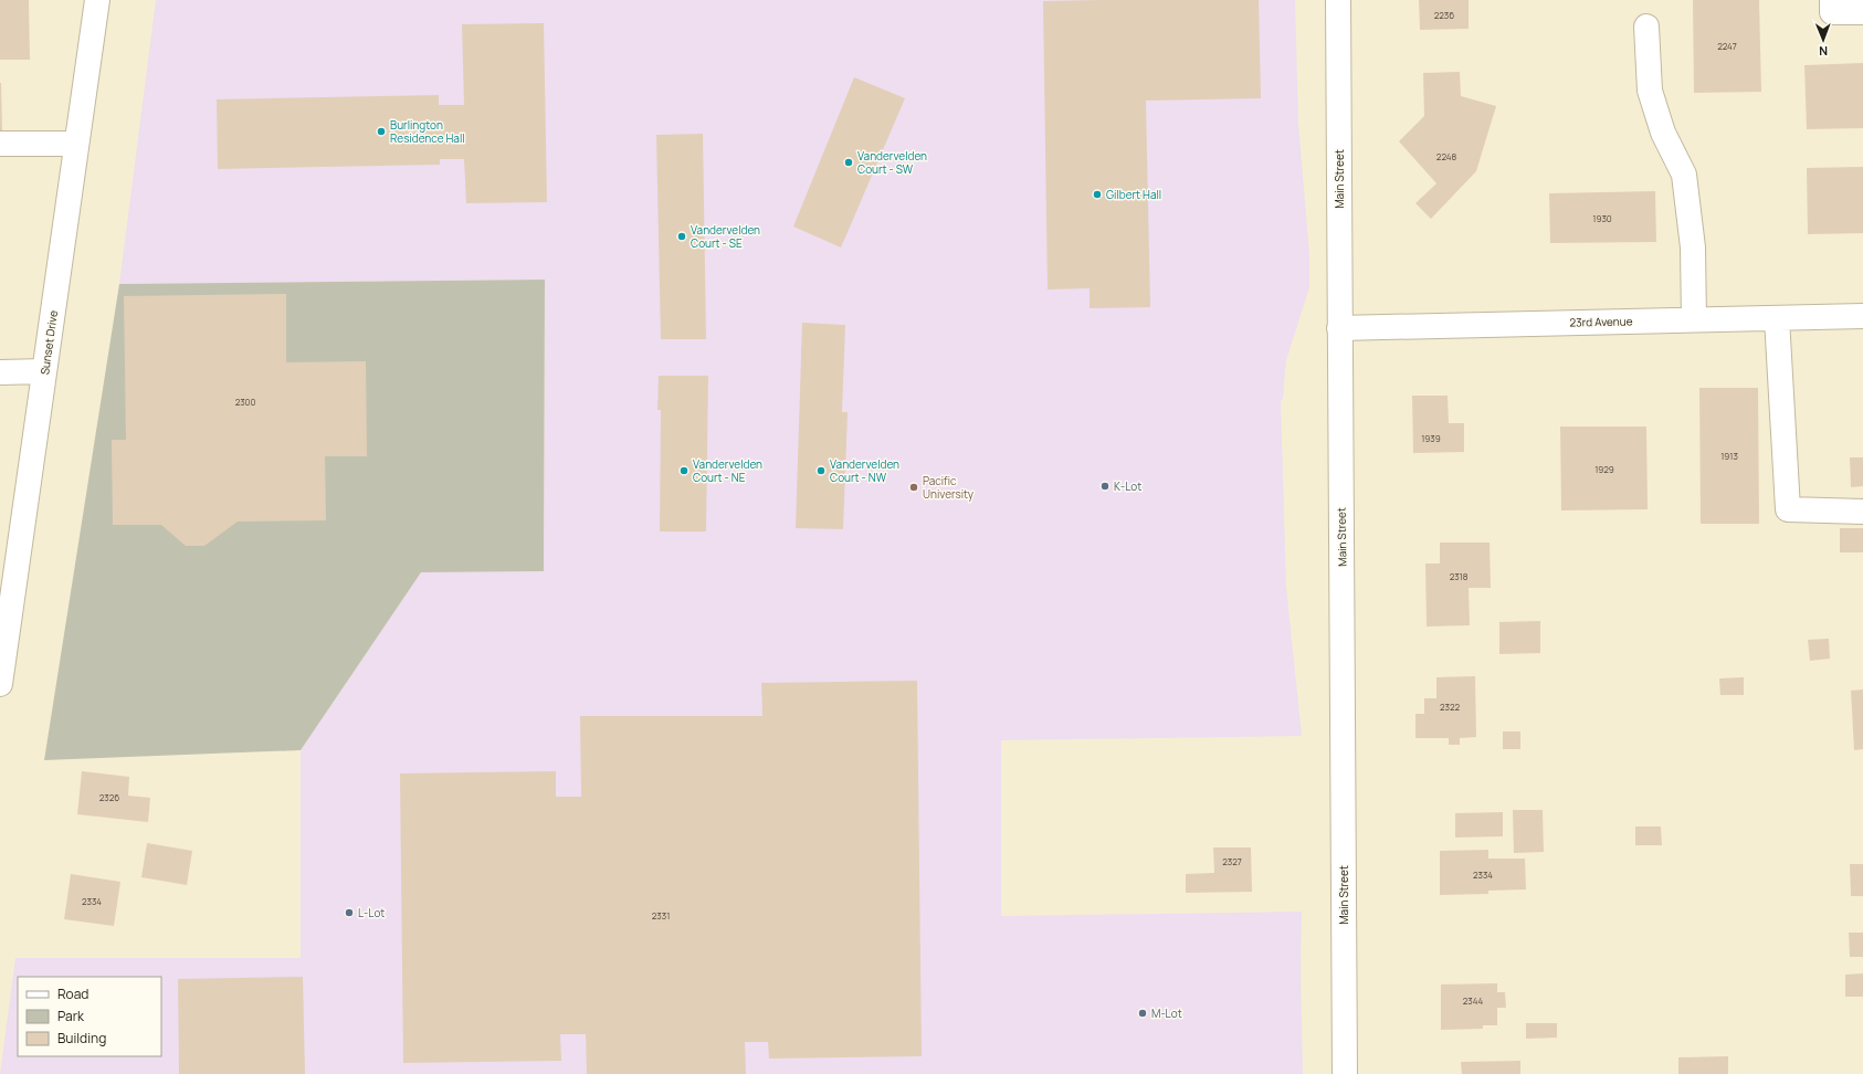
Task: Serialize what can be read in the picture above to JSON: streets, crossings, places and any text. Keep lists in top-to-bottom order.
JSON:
{
  "streets": {
    "street": ["Main Street", "23rd Avenue", "Sunset Drive"]
  },
  "crossings": [
    ["Main Street", "23rd Avenue"]
  ],
  "places": [
    "Burlington Residence Hall",
    "Vandervelden Court - SW",
    "Gilbert Hall",
    "Vandervelden Court - SE",
    "Vandervelden Court - NE",
    "Vandervelden Court - NW",
    "K-Lot",
    "Pacific University",
    "L-Lot",
    "M-Lot"
  ],
  "house_numbers": [
    "2236",
    "2247",
    "2248",
    "1930",
    "2300",
    "1939",
    "1913",
    "1929",
    "2318",
    "2322",
    "2326",
    "2327",
    "2334",
    "2334",
    "2331",
    "2344"
  ],
  "legend": ["Road", "Park", "Building"],
  "north": "bottom"
}
